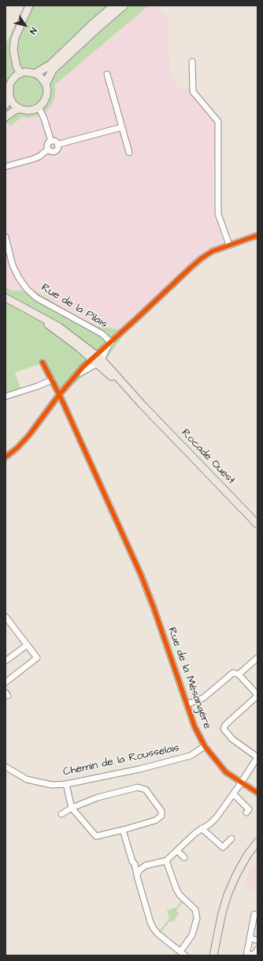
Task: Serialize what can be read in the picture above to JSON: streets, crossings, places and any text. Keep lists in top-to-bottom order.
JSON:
{
  "streets": {
    "main road": ["Rocade Ouest"],
    "street": ["Rue de la Pilais", "Rue de la Mésangère", "Chemin de la Rousselais"]
  },
  "crossings": [
    ["Rue de la Mésangère", "Chemin de la Rousselais"]
  ],
  "north": "bottom right"
}
